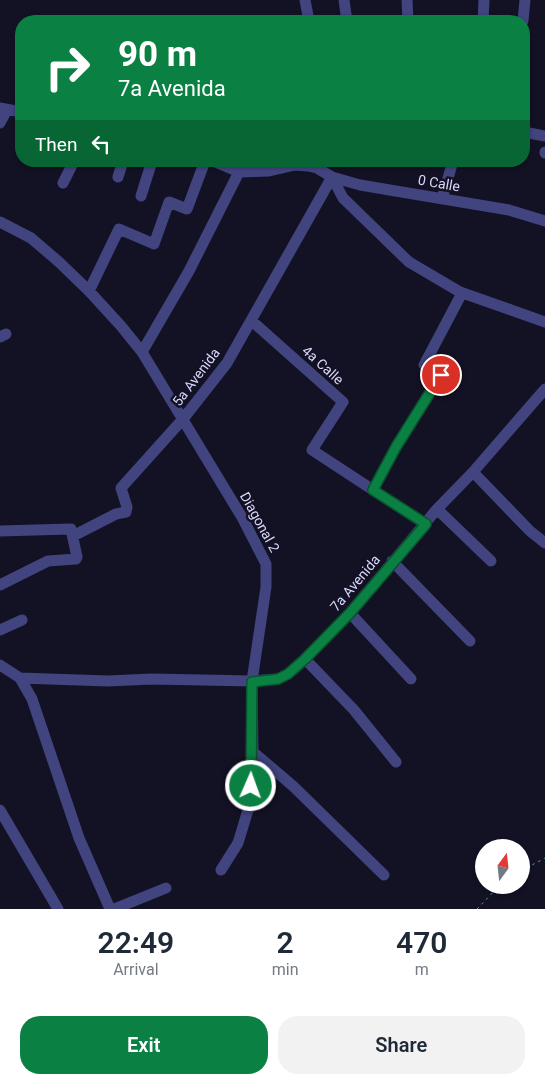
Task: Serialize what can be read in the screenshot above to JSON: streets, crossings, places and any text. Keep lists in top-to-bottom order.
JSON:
{
  "streets": {
    "street": [
      "0 Calle",
      "4a Calle",
      "5a Avenida",
      "Diagonal 2",
      "7a Avenida"
    ]
  },
  "crossings": [
    ["0 Calle", "5a Avenida"],
    ["4a Calle", "5a Avenida"],
    ["4a Calle", "7a Avenida"],
    ["5a Avenida", "Diagonal 2"],
    ["Diagonal 2", "7a Avenida"]
  ],
  "north": "top",
  "page": {
    "turn": ["90 m", "7a Avenida"],
    "then": "Then",
    "eta": [
      "22:49",
      "Arrival",
      "2",
      "min",
      "470",
      "m"
    ],
    "buttons": ["Exit", "Share"]
  }
}
